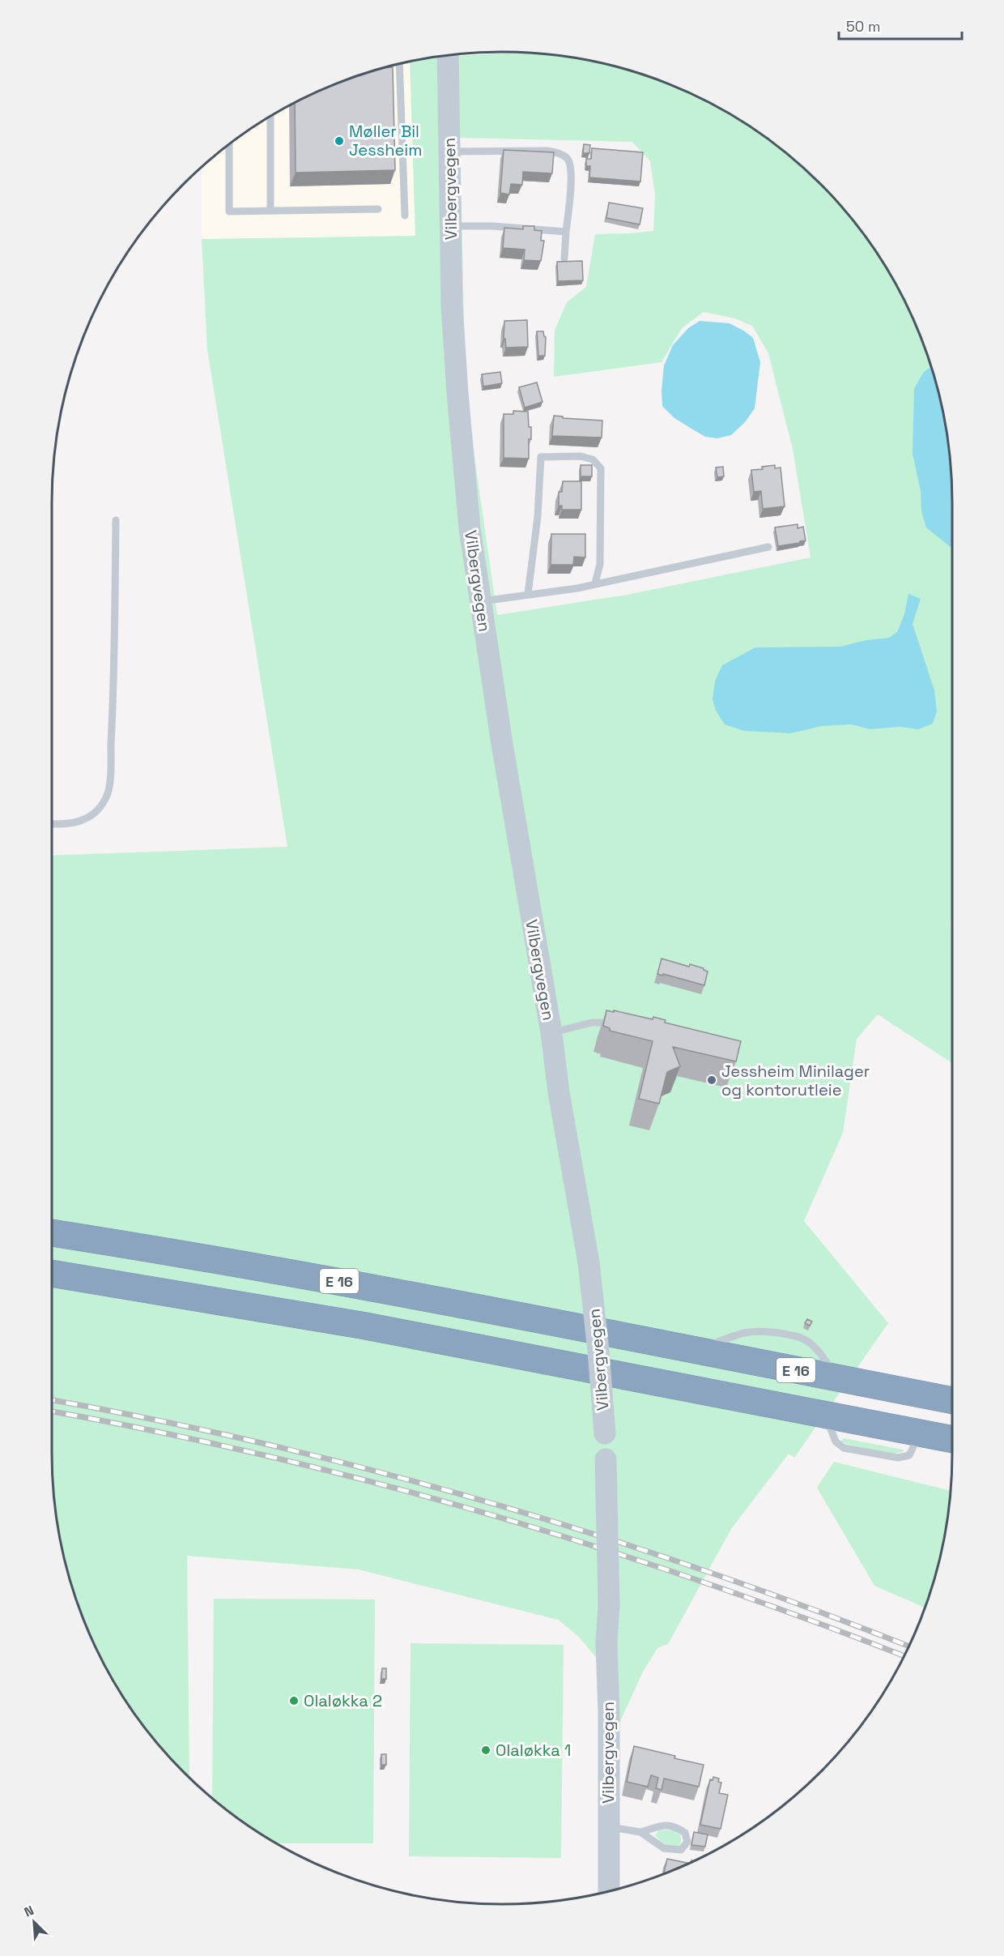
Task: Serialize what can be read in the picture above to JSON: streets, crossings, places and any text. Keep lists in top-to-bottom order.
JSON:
{
  "streets": {
    "highway": ["E 16"],
    "main road": ["Vilbergvegen"]
  },
  "places": [
    "Møller Bil Jessheim",
    "Jessheim Minilager og kontorutleie",
    "Olaløkka 2",
    "Olaløkka 1"
  ],
  "scale_bar": "50 m",
  "north": "top left"
}
